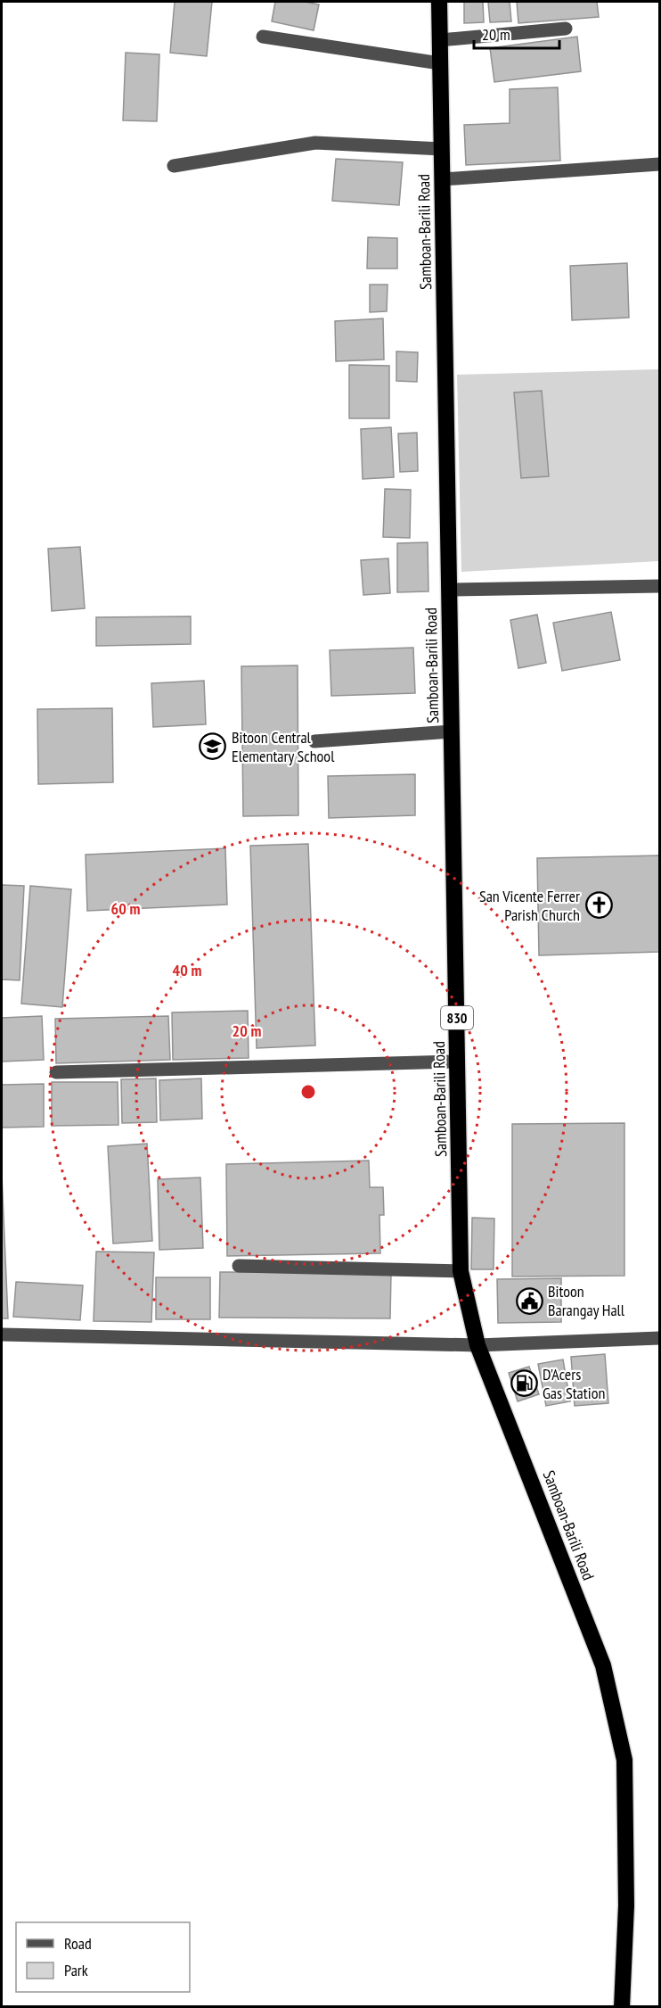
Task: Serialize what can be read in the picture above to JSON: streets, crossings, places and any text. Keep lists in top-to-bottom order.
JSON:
{
  "streets": {
    "highway": ["Samboan-Barili Road", "830"]
  },
  "places": {
    "school or university": ["Bitoon Central Elementary School"],
    "church": ["San Vicente Ferrer Parish Church"],
    "public building": ["Bitoon Barangay Hall"],
    "fuel station": ["D'Acers Gas Station"]
  },
  "legend": ["Road", "Park"],
  "scale_bar": "20 m",
  "rings": ["60 m", "40 m", "20 m"]
}
